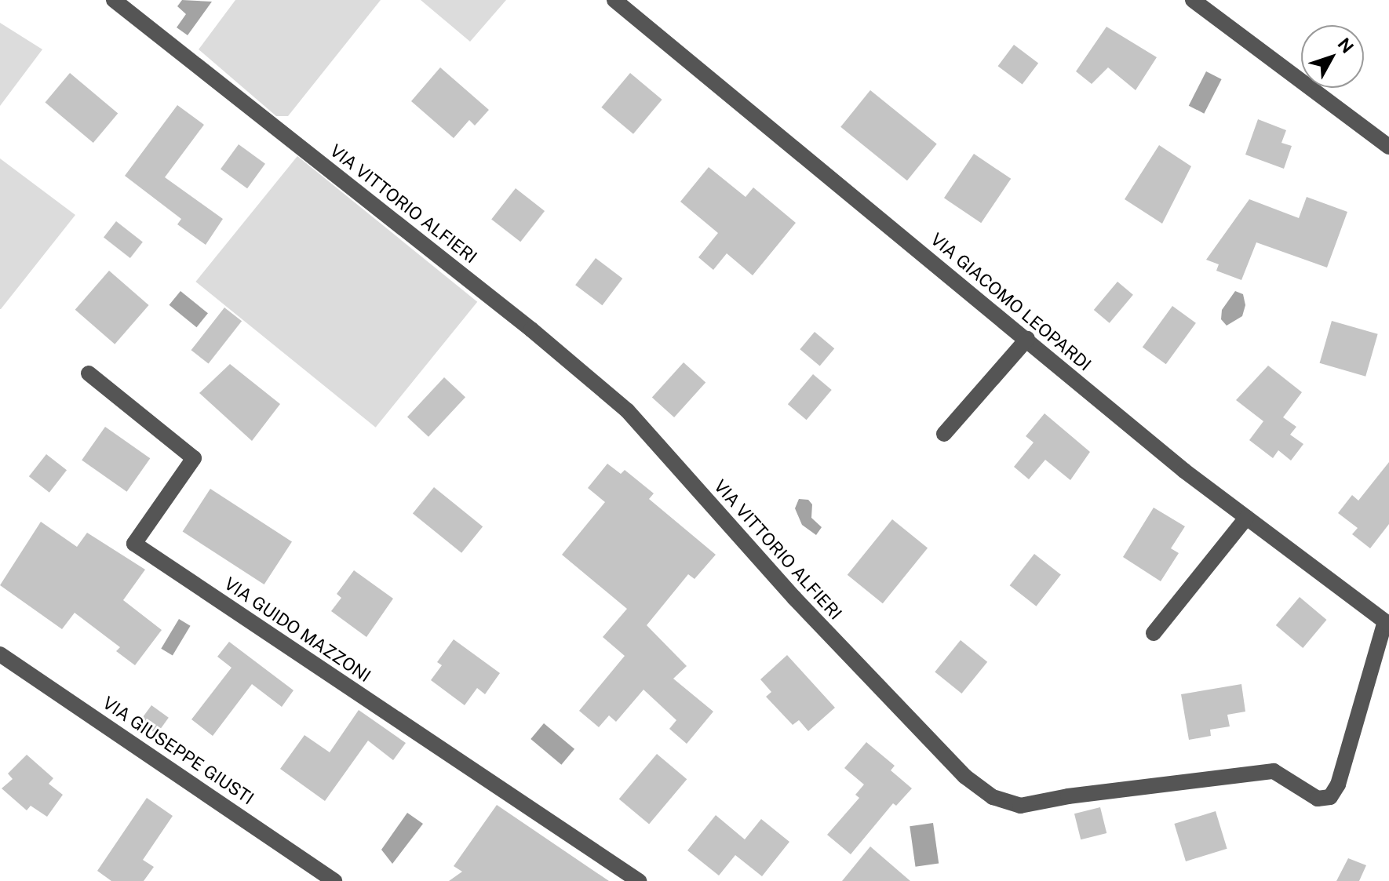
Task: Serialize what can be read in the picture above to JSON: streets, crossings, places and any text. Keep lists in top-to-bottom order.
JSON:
{
  "streets": {
    "street": [
      "VIA VITTORIO ALFIERI",
      "VIA GIACOMO LEOPARDI",
      "VIA GUIDO MAZZONI",
      "VIA GIUSEPPE GIUSTI"
    ]
  },
  "crossings": [
    ["VIA VITTORIO ALFIERI", "VIA GIACOMO LEOPARDI"]
  ],
  "north": "top right"
}
